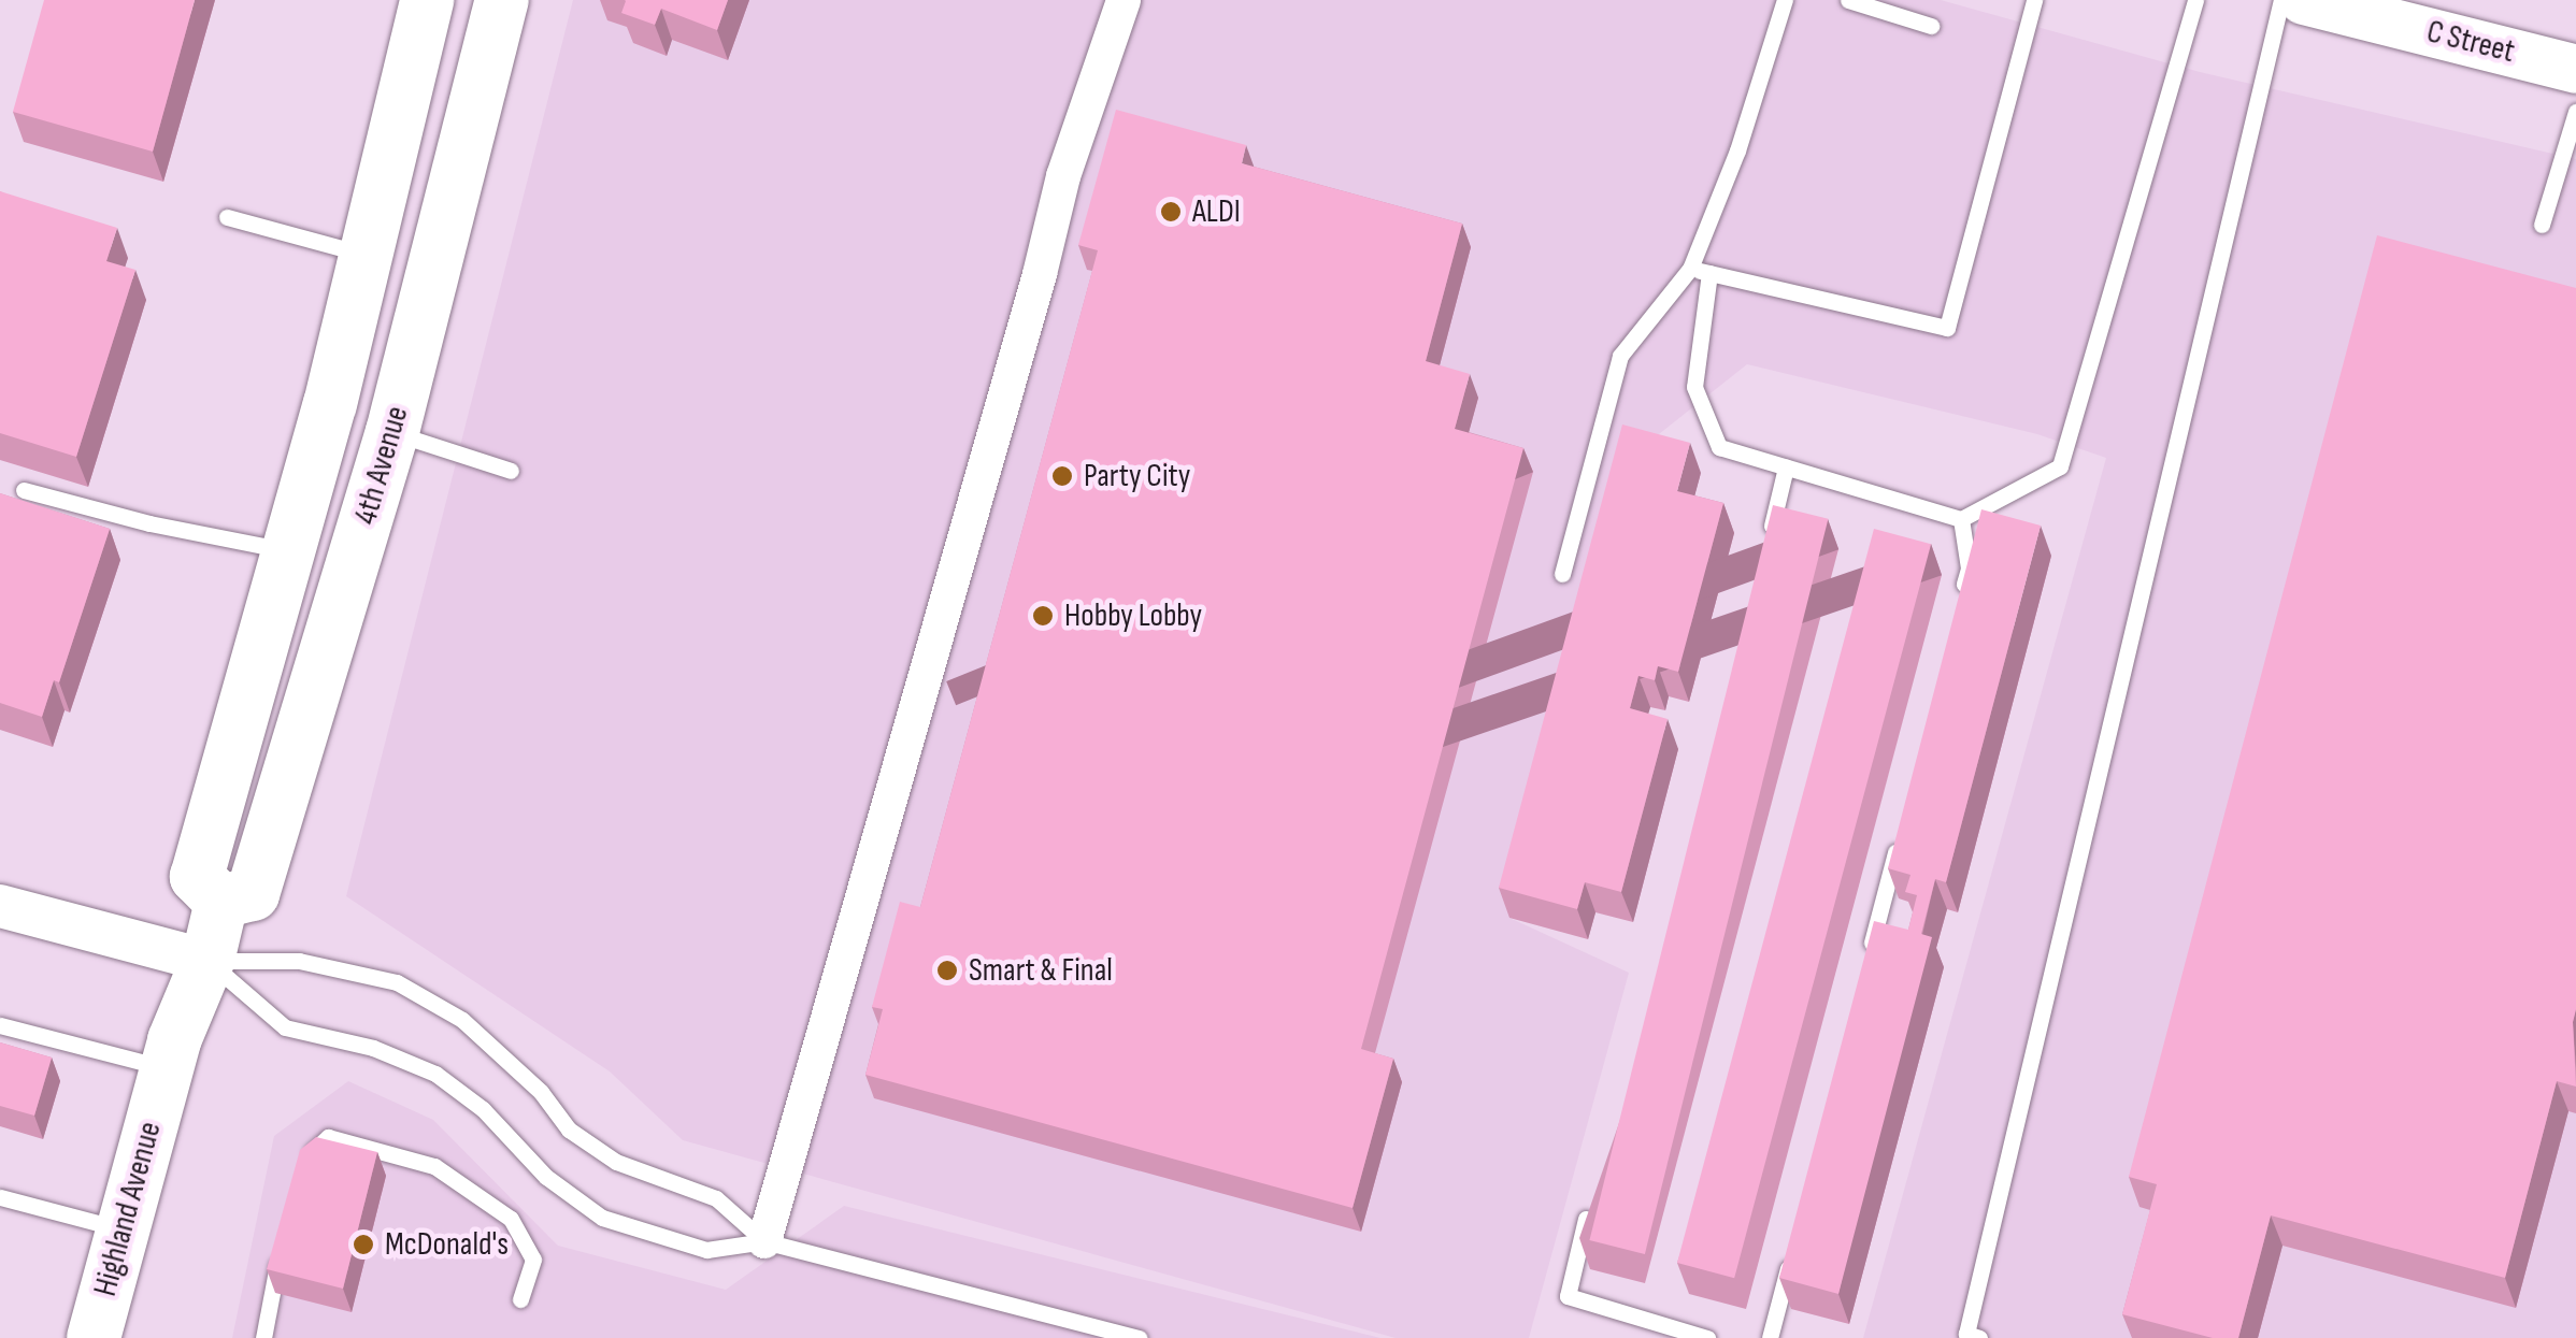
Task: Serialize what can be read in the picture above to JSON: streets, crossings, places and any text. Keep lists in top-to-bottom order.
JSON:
{
  "streets": {
    "main road": ["C Street", "4th Avenue", "Highland Avenue"]
  },
  "places": [
    "ALDI",
    "Party City",
    "Hobby Lobby",
    "Smart & Final",
    "McDonald's"
  ]
}
